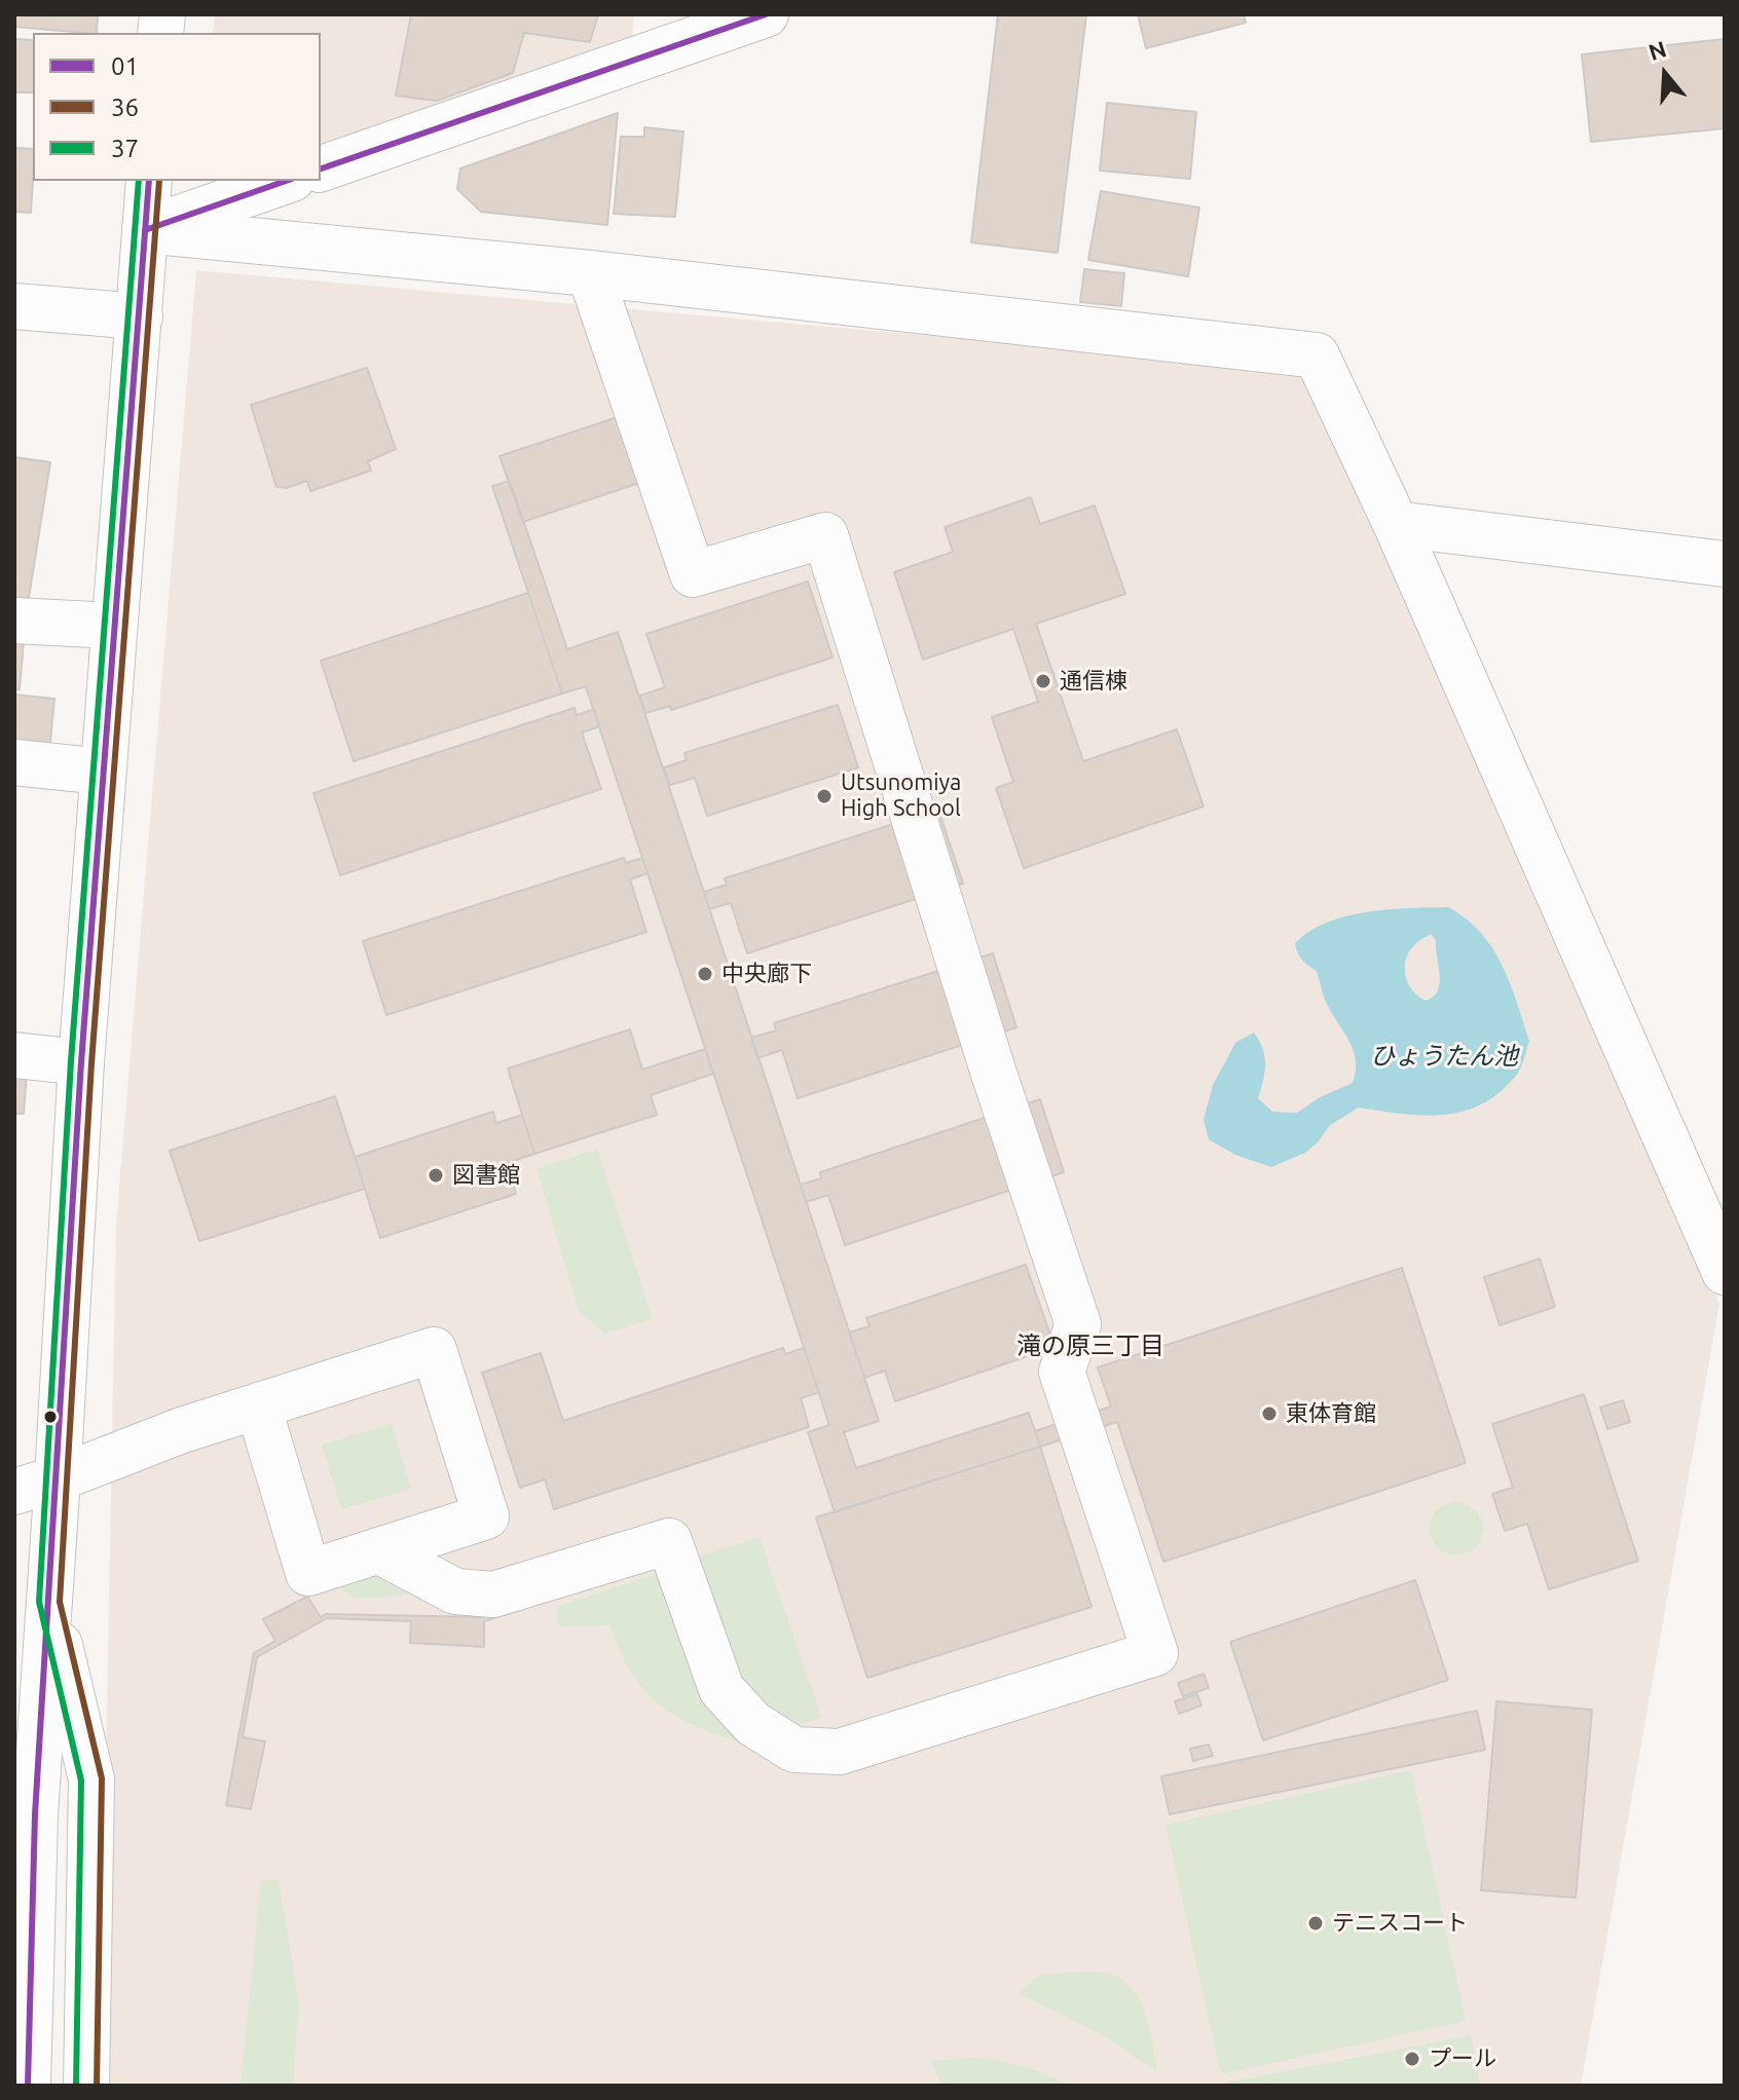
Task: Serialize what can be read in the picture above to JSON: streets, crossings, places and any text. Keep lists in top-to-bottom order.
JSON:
{
  "districts": ["滝の原三丁目"],
  "water": ["ひょうたん池"],
  "places": [
    "通信棟",
    "Utsunomiya High School",
    "中央廊下",
    "図書館",
    "東体育館",
    "テニスコート",
    "プール"
  ],
  "lines": ["transit line 01", "transit line 36", "transit line 37"],
  "legend": ["01", "36", "37"],
  "north": "top"
}
